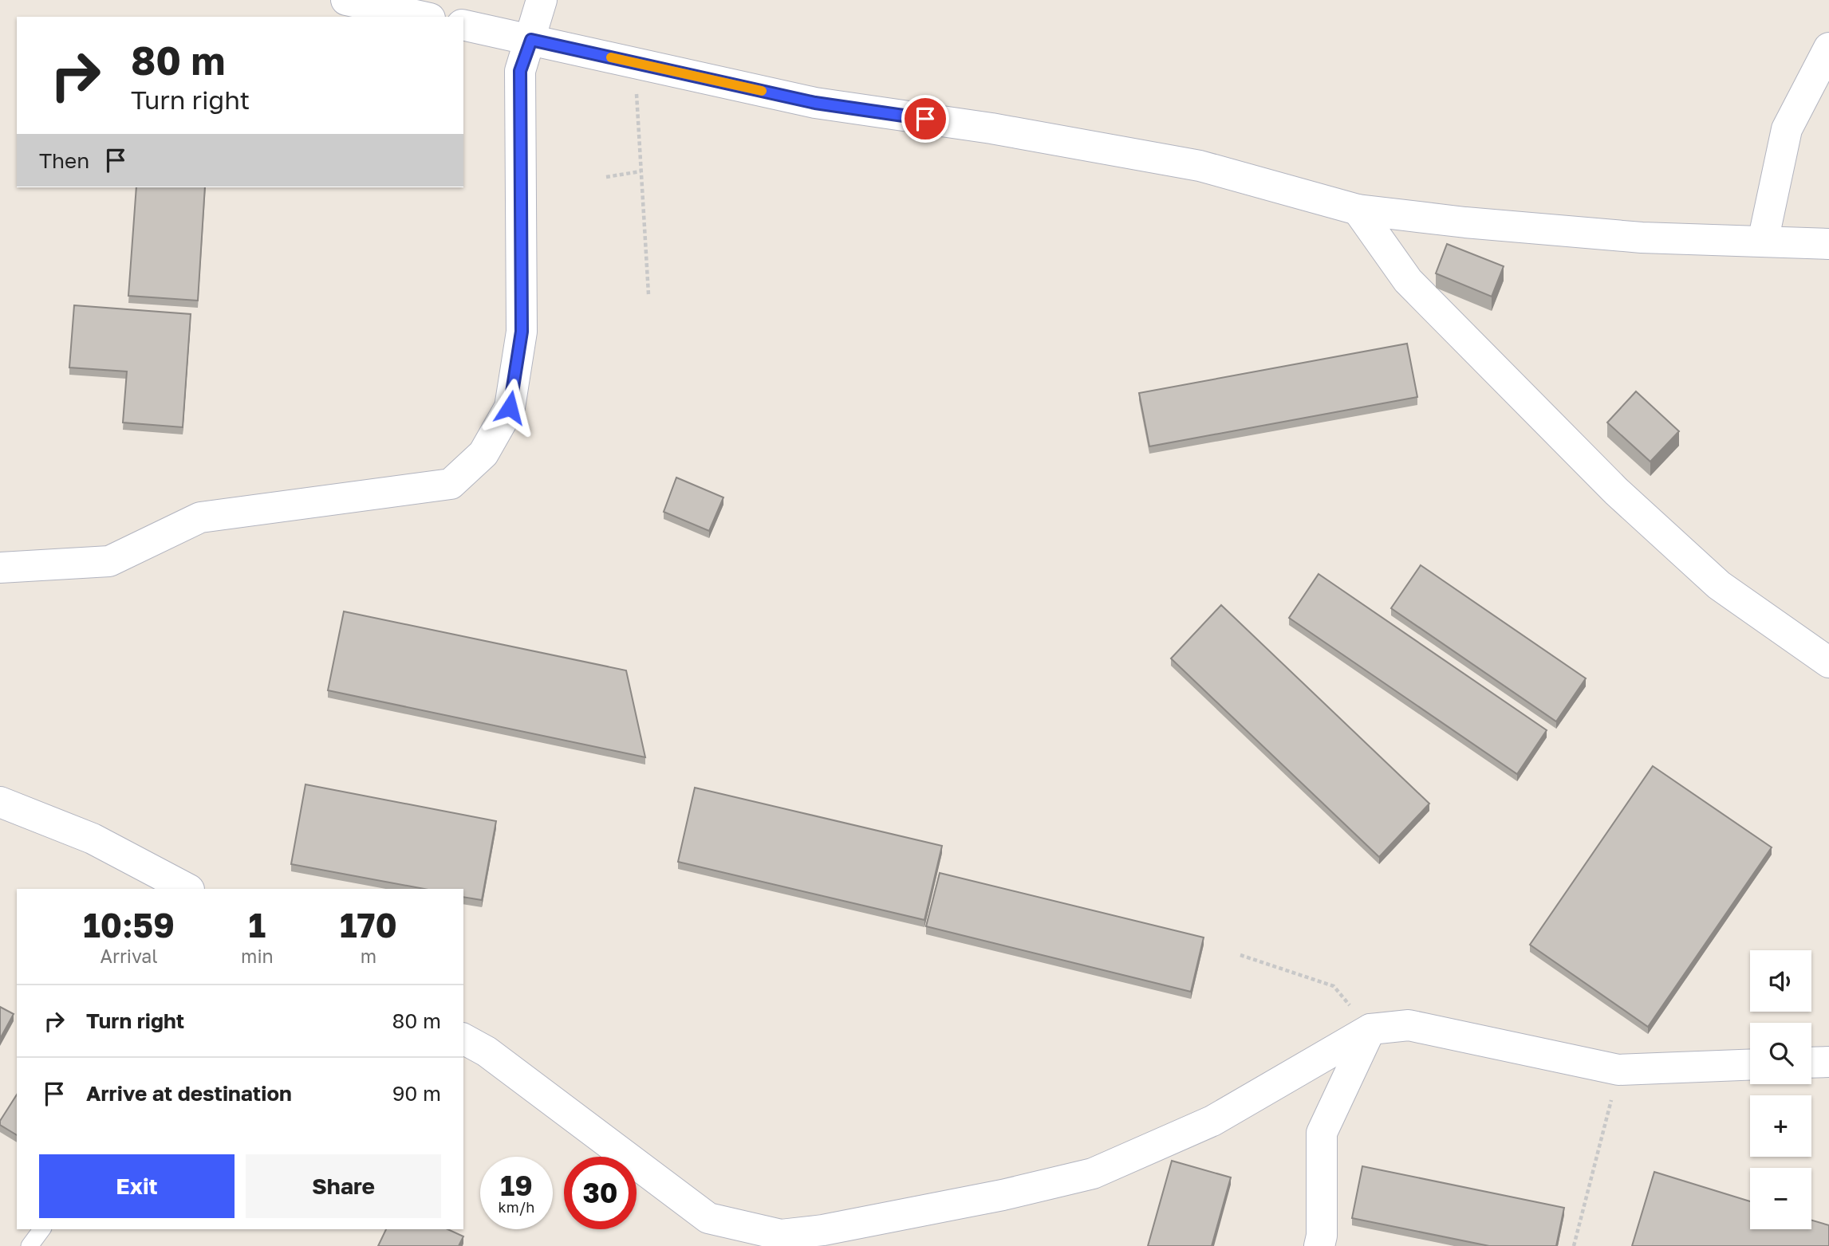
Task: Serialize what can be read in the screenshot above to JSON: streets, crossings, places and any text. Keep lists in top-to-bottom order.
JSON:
{
  "page": {
    "turn": ["80 m", "Turn right"],
    "then": "Then",
    "eta": [
      "10:59",
      "Arrival",
      "1",
      "min",
      "170",
      "m"
    ],
    "map_buttons": ["+", "−"],
    "list": [
      {
        "name": "Turn right",
        "value": "80 m"
      },
      {
        "name": "Arrive at destination",
        "value": "90 m"
      }
    ],
    "buttons": ["Exit", "Share"],
    "speed": "19 km/h",
    "limit": "30"
  }
}
